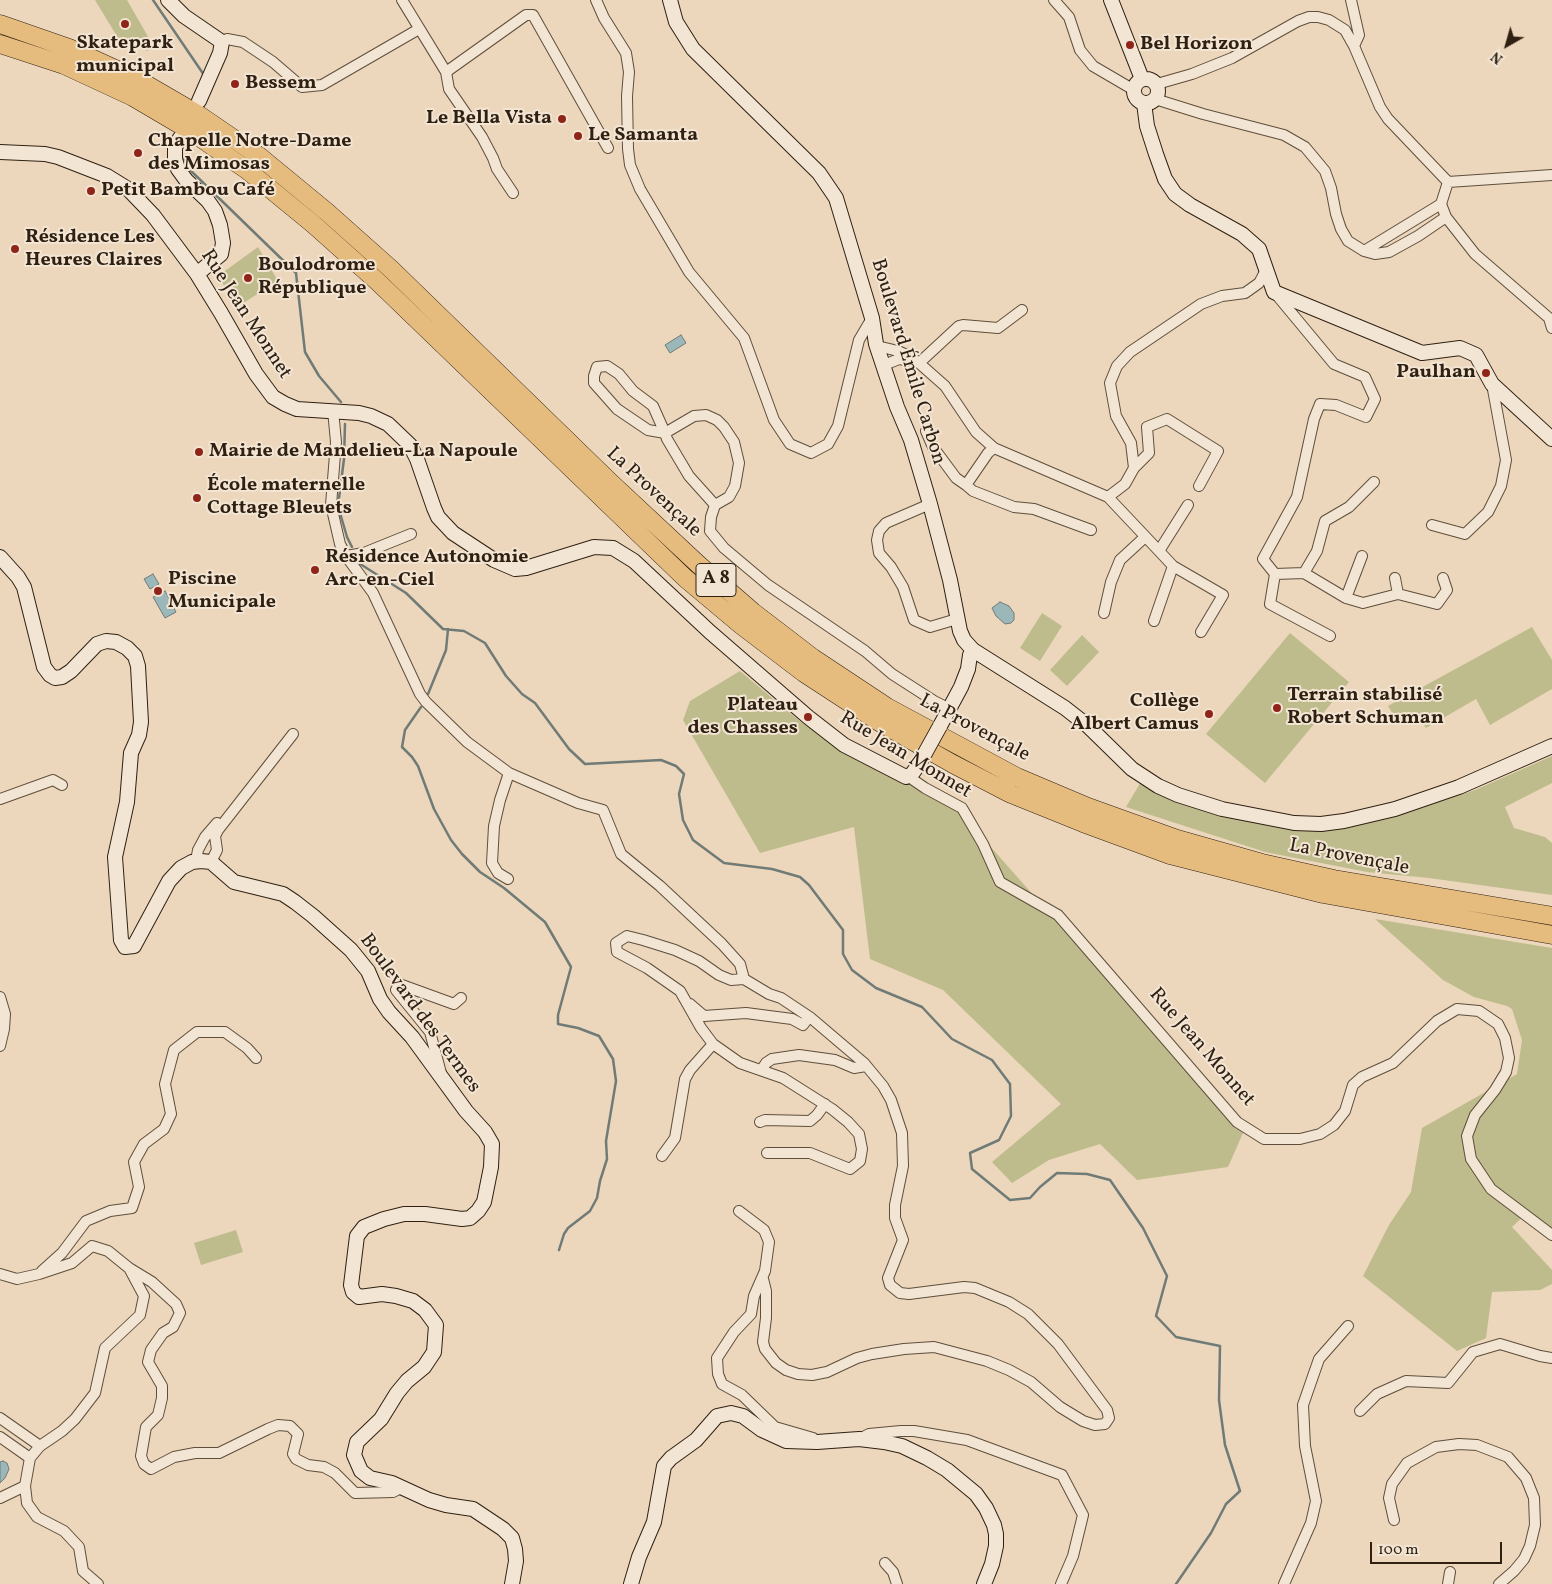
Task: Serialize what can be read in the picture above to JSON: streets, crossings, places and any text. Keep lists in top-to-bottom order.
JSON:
{
  "streets": {
    "highway": ["La Provençale", "A 8"],
    "street": ["Rue Jean Monnet", "Boulevard Émile Carbon", "Boulevard des Termes"]
  },
  "places": [
    "Skatepark municipal",
    "Bel Horizon",
    "Bessem",
    "Le Bella Vista",
    "Le Samanta",
    "Chapelle Notre-Dame des Mimosas",
    "Petit Bambou Café",
    "Résidence Les Heures Claires",
    "Boulodrome République",
    "Paulhan",
    "Mairie de Mandelieu-La Napoule",
    "École maternelle Cottage Bleuets",
    "Résidence Autonomie Arc-en-Ciel",
    "Piscine Municipale",
    "Terrain stabilisé Robert Schuman",
    "Collège Albert Camus",
    "Plateau des Chasses"
  ],
  "scale_bar": "100 m",
  "north": "bottom left"
}
